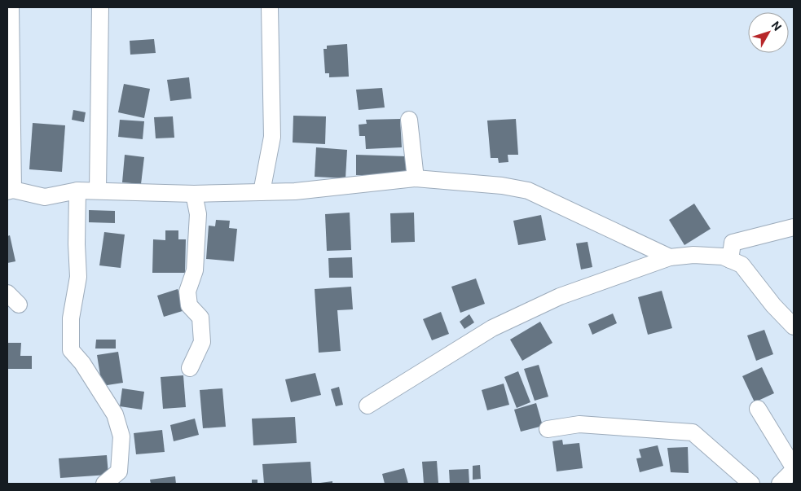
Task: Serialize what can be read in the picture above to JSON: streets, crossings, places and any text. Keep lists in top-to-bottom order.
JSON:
{
  "north": "top right"
}
